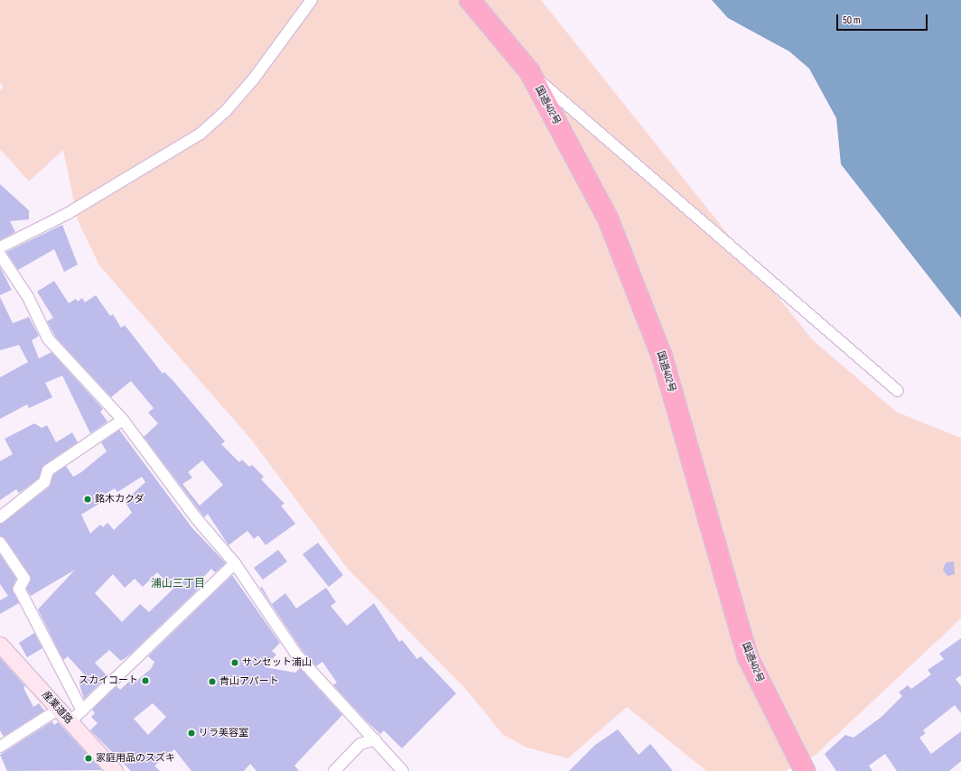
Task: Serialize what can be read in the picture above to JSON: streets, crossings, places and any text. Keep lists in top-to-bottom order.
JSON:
{
  "streets": {
    "highway": ["国道402号"],
    "street": ["産業道路"]
  },
  "districts": ["浦山三丁目"],
  "places": [
    "銘木カクダ",
    "サンセット浦山",
    "スカイコート",
    "青山アパート",
    "リラ美容室",
    "家庭用品のスズキ"
  ],
  "scale_bar": "50 m"
}
